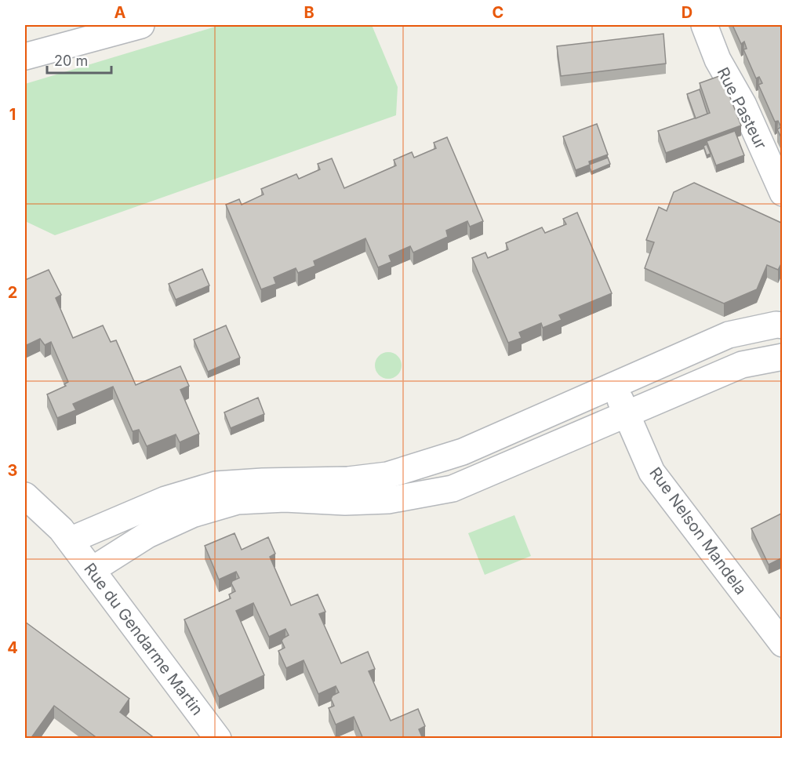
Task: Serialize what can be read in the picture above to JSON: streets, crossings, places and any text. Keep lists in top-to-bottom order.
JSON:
{
  "streets": {
    "street": ["Rue Pasteur", "Rue Nelson Mandela", "Rue du Gendarme Martin"]
  },
  "scale_bar": "20 m",
  "grid": {
    "columns": [
      "A",
      "B",
      "C",
      "D"
    ],
    "rows": [
      "1",
      "2",
      "3",
      "4"
    ]
  }
}
